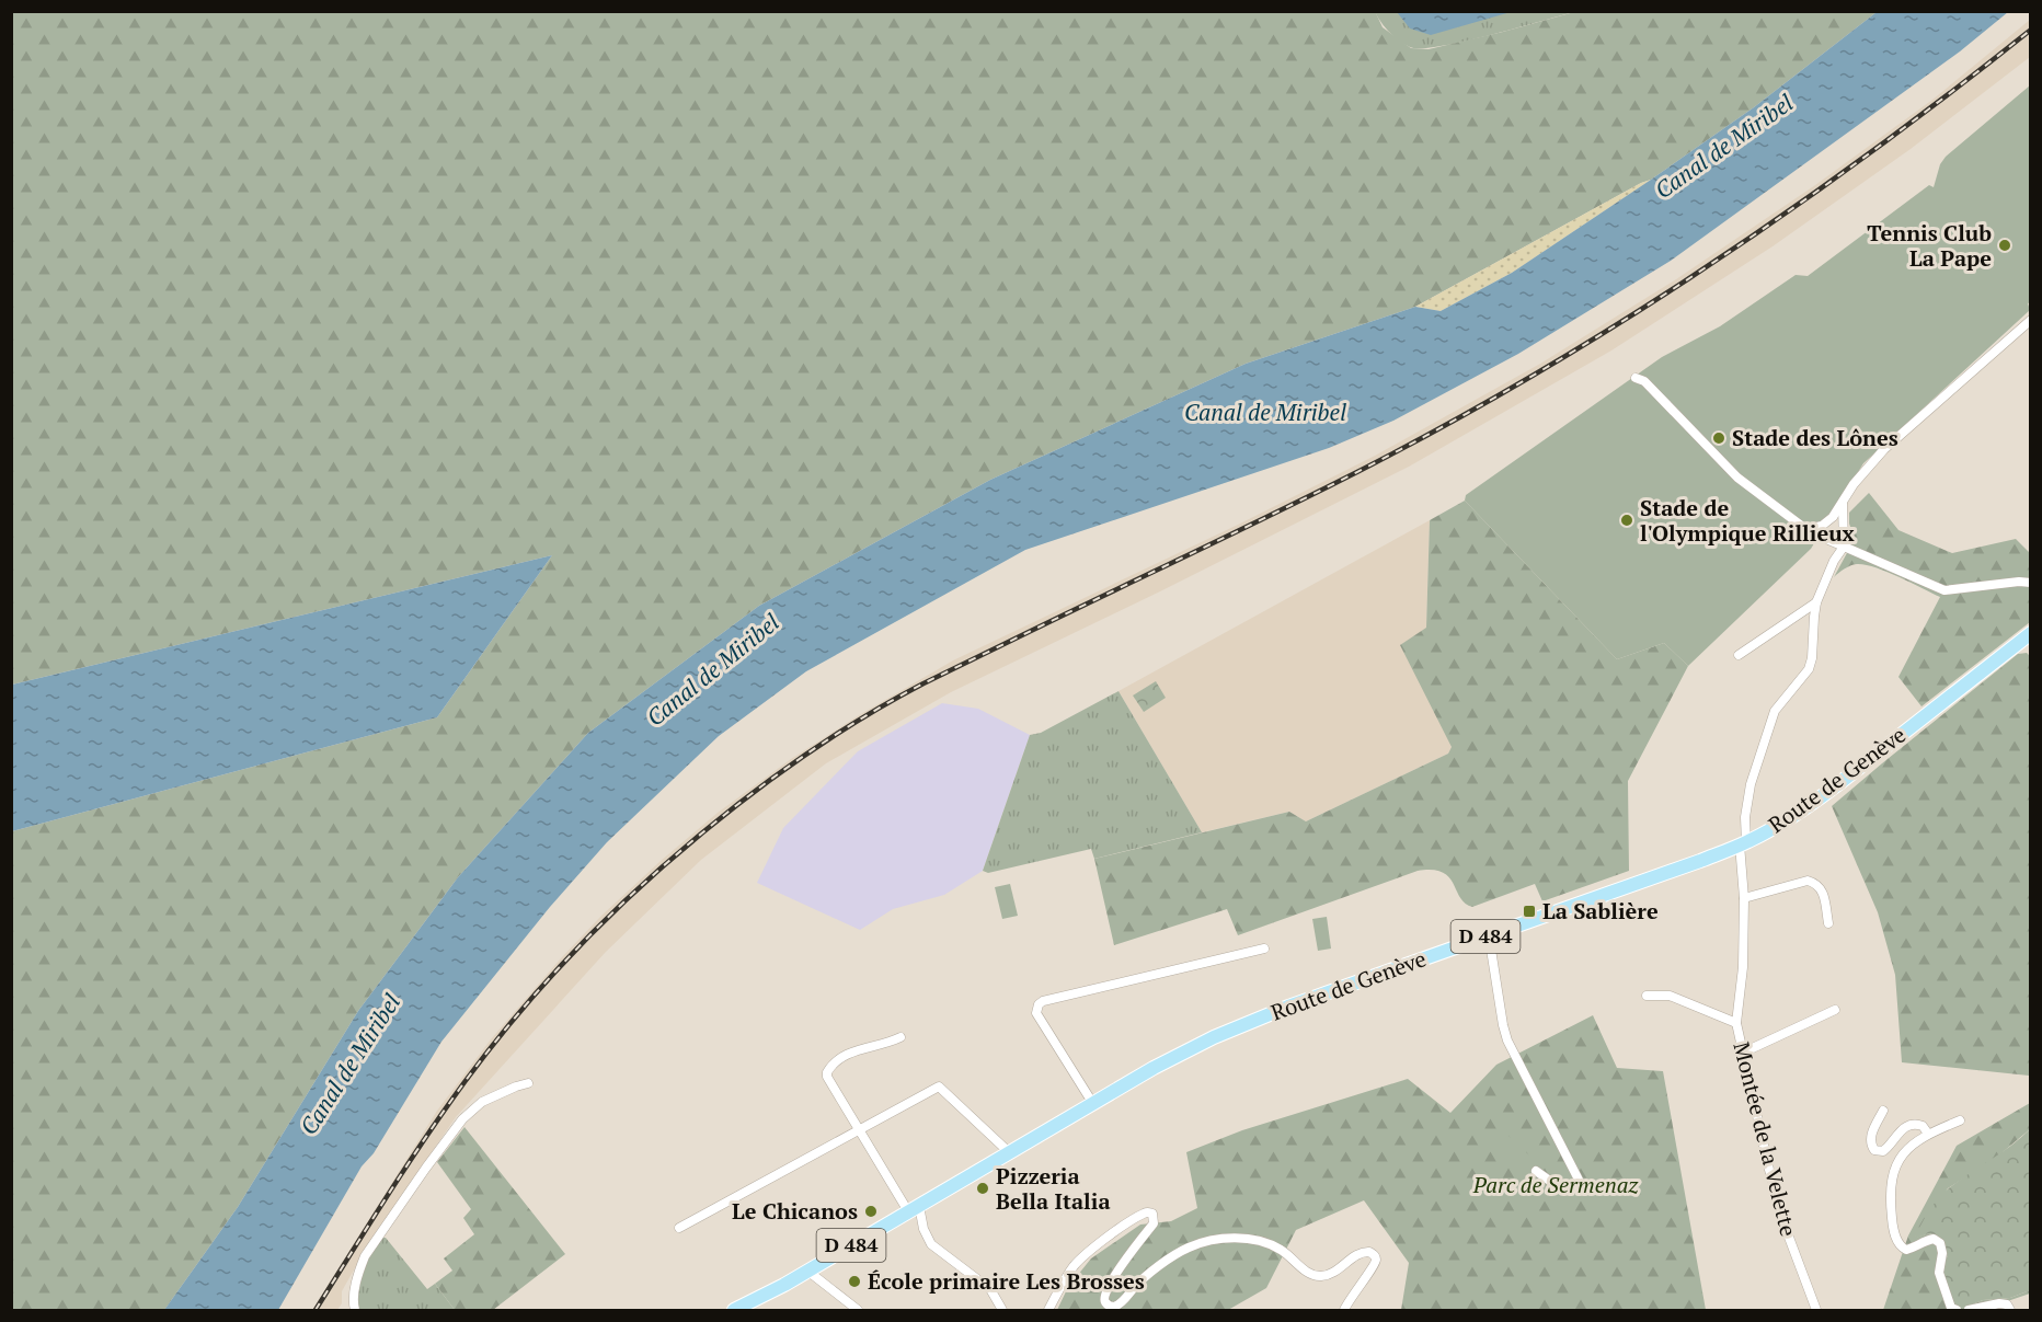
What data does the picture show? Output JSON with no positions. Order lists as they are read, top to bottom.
{
  "streets": {
    "main road": ["Route de Genève", "D 484"],
    "street": ["Montée de la Velette"]
  },
  "crossings": [
    ["Route de Genève", "Montée de la Velette"]
  ],
  "water": ["Canal de Miribel"],
  "parks": ["Parc de Sermenaz"],
  "places": {
    "other": [
      "Tennis Club La Pape",
      "Stade des Lônes",
      "Stade de l'Olympique Rillieux",
      "Pizzeria Bella Italia",
      "Le Chicanos",
      "École primaire Les Brosses"
    ],
    "transit": ["La Sablière"]
  }
}
